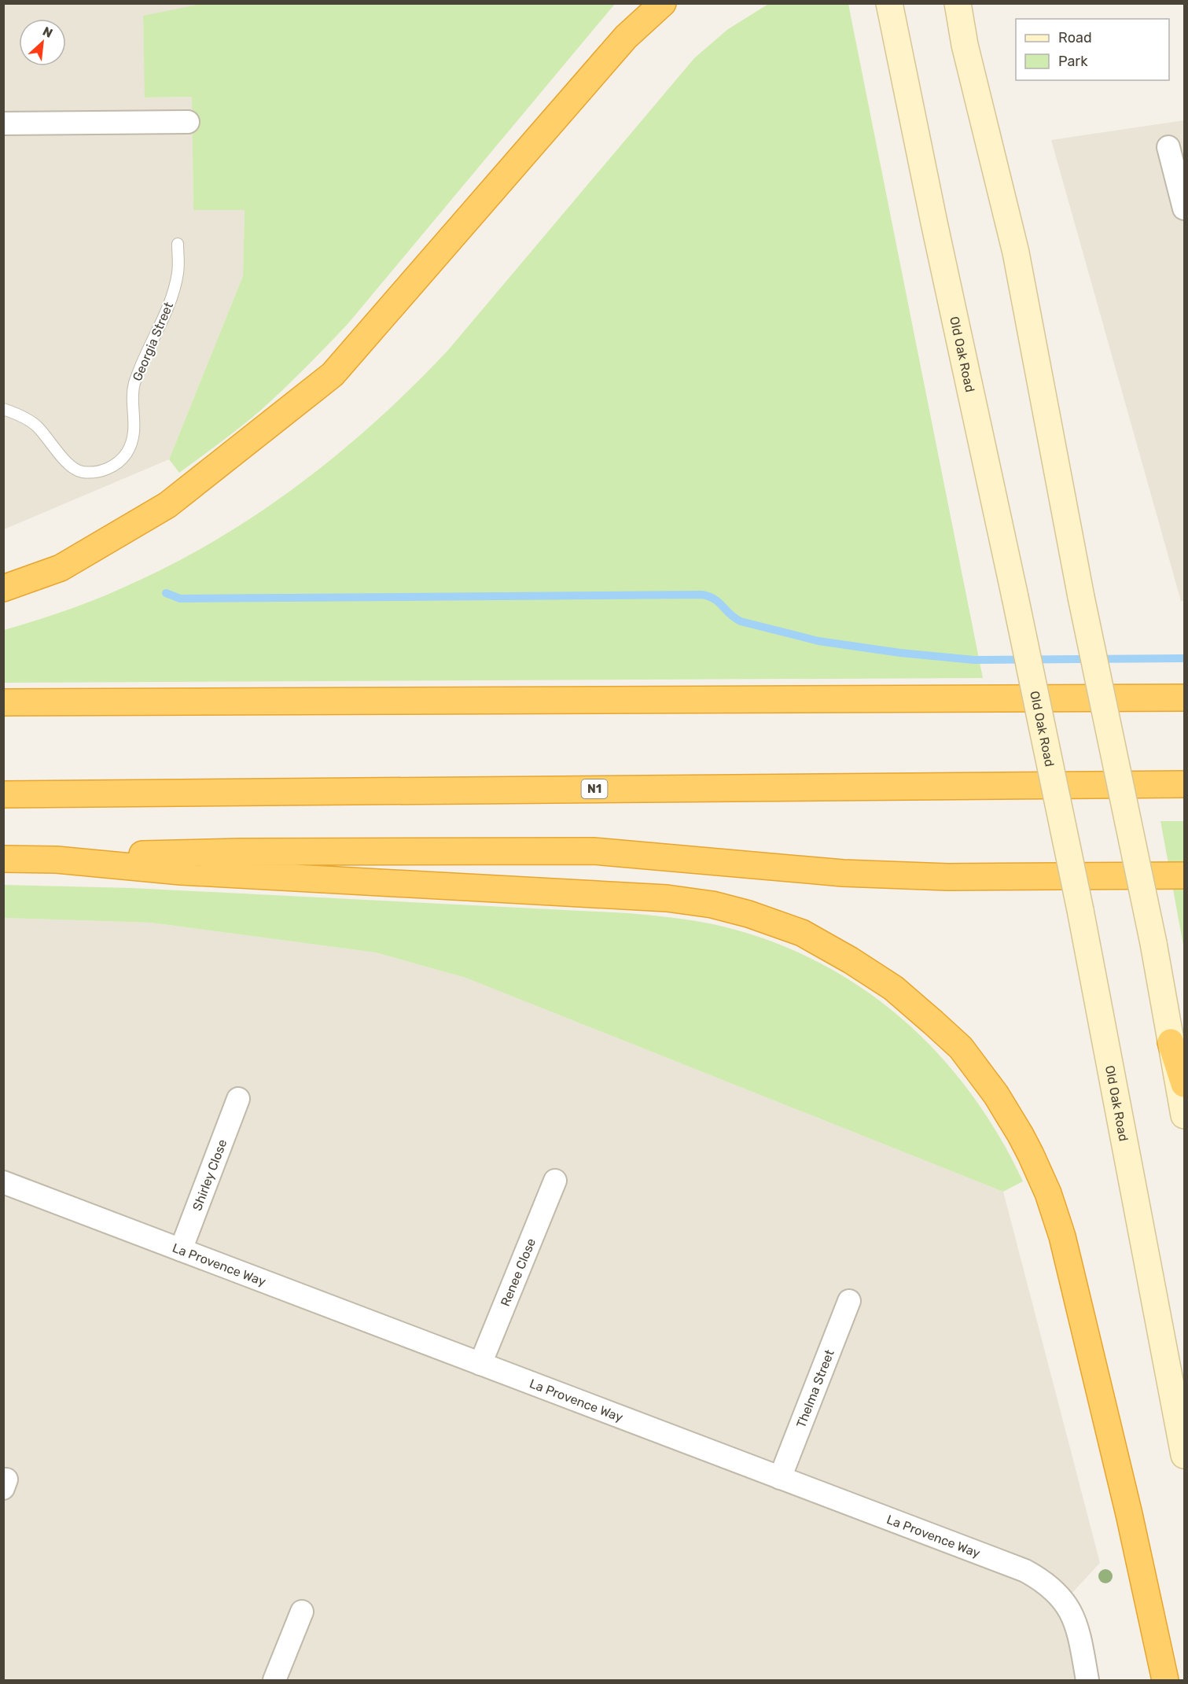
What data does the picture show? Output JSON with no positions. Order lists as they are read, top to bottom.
{
  "streets": {
    "highway": ["N1"],
    "main road": ["Old Oak Road"],
    "street": [
      "Shirley Close",
      "La Provence Way",
      "Renee Close",
      "Thelma Street"
    ],
    "lane": ["Georgia Street"]
  },
  "crossings": [
    ["Shirley Close", "La Provence Way"],
    ["La Provence Way", "Renee Close"],
    ["La Provence Way", "Thelma Street"]
  ],
  "legend": ["Road", "Park"],
  "north": "top right"
}
